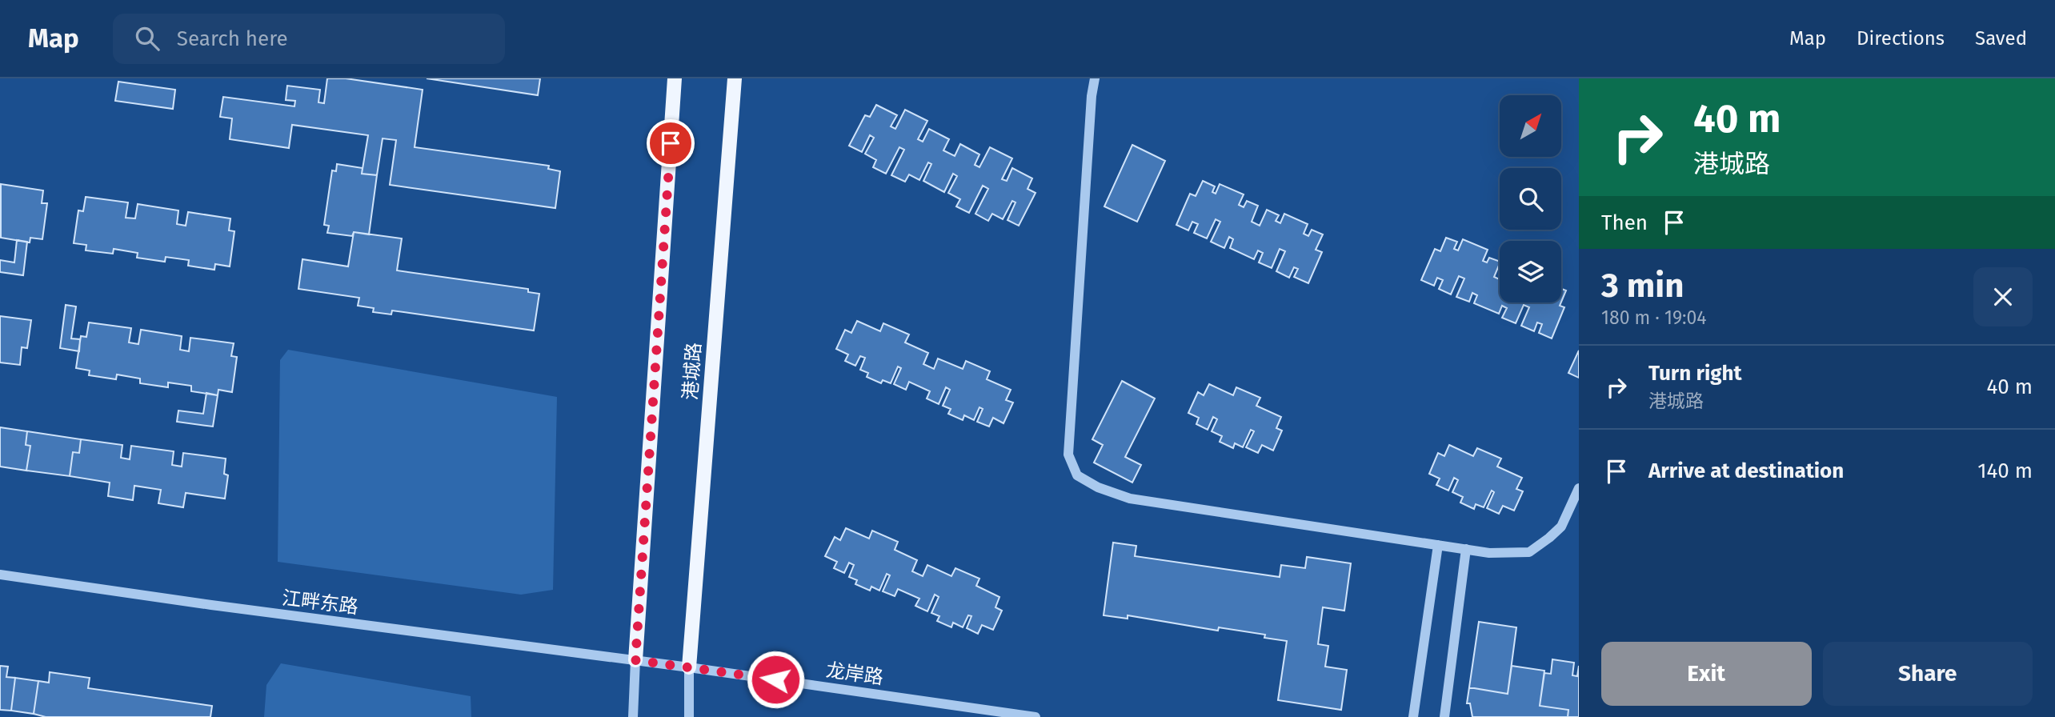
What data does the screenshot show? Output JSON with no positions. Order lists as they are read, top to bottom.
{
  "streets": {
    "main road": ["港城路"],
    "street": ["江畔东路", "龙岸路"]
  },
  "crossings": [
    ["港城路", "江畔东路"],
    ["港城路", "龙岸路"],
    ["江畔东路", "龙岸路"]
  ],
  "north": "top right",
  "page": {
    "header": "Map",
    "search": "Search here",
    "nav": ["Map", "Directions", "Saved"],
    "turn": ["40 m", "港城路"],
    "then": "Then",
    "heading": ["3 min", "180 m · 19:04"],
    "list": [
      {
        "name": "Turn right",
        "note": "港城路",
        "value": "40 m"
      },
      {
        "name": "Arrive at destination",
        "value": "140 m"
      }
    ],
    "buttons": ["Exit", "Share"]
  }
}
